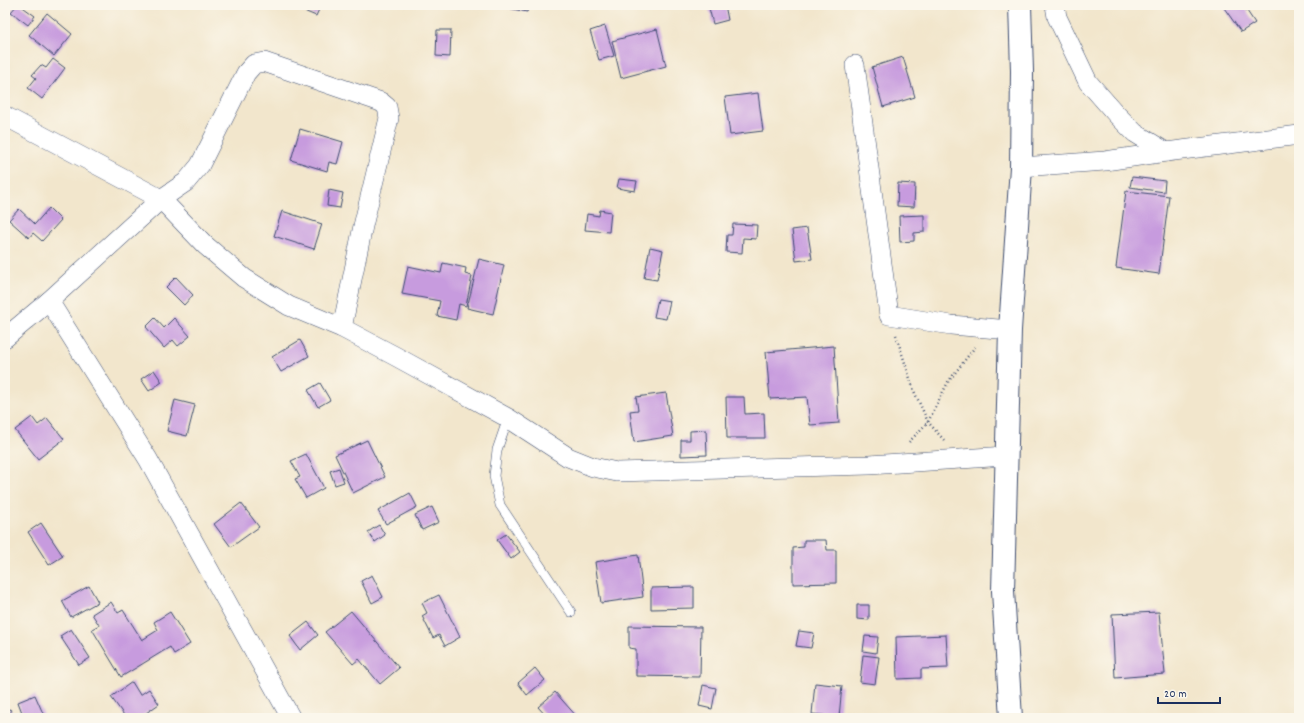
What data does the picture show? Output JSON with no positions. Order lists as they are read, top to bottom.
{
  "scale_bar": "20 m"
}
